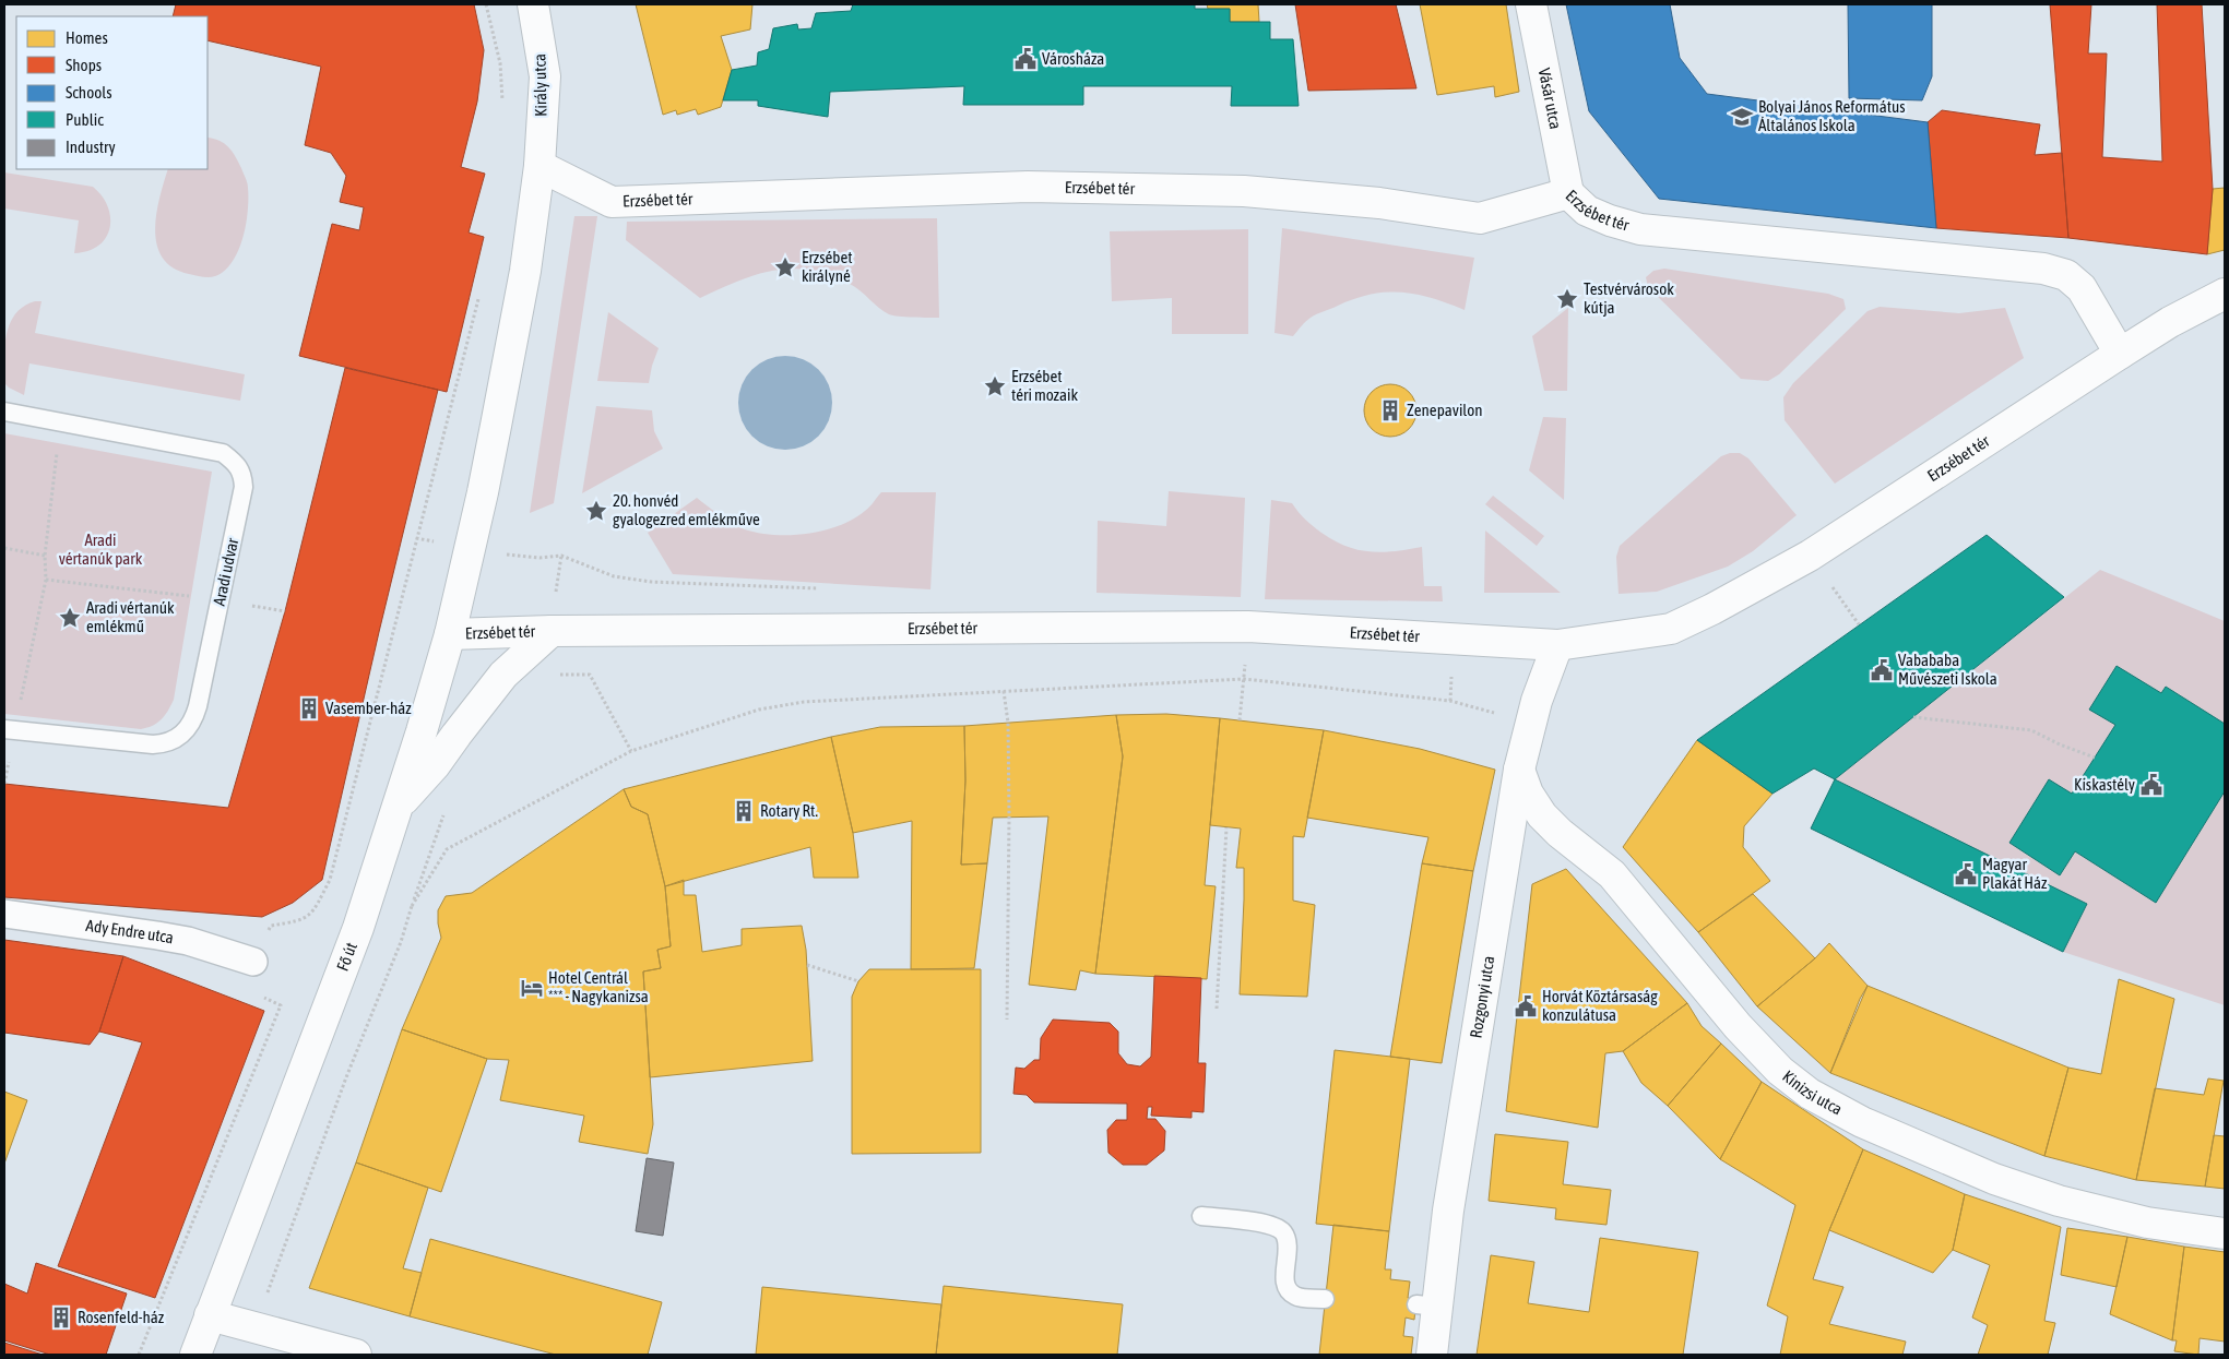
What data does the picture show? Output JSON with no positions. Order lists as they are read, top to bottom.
{
  "streets": {
    "street": [
      "Király utca",
      "Vásár utca",
      "Erzsébet tér",
      "Ady Endre utca",
      "Fő út",
      "Rozgonyi utca",
      "Kinizsi utca"
    ],
    "lane": ["Aradi udvar"]
  },
  "crossings": [
    ["Király utca", "Erzsébet tér"],
    ["Vásár utca", "Erzsébet tér"],
    ["Erzsébet tér", "Fő út"],
    ["Erzsébet tér", "Rozgonyi utca"],
    ["Rozgonyi utca", "Kinizsi utca"]
  ],
  "parks": ["Aradi vértanúk park"],
  "places": {
    "public building": [
      "Városháza",
      "Vabababa Művészeti Iskola",
      "Kiskastély",
      "Magyar Plakát Ház",
      "Horvát Köztársaság konzulátusa"
    ],
    "school or university": ["Bolyai János Református Általános Iskola"],
    "place": [
      "Erzsébet királyné",
      "Testvérvárosok kútja",
      "Erzsébet téri mozaik",
      "20. honvéd gyalogezred emlékműve",
      "Aradi vértanúk emlékmű"
    ],
    "building": [
      "Zenepavilon",
      "Vasember-ház",
      "Rotary Rt.",
      "Rosenfeld-ház"
    ],
    "hotel": ["Hotel Centrál *** - Nagykanizsa"]
  },
  "legend": [
    "Homes",
    "Shops",
    "Schools",
    "Public",
    "Industry"
  ]
}
